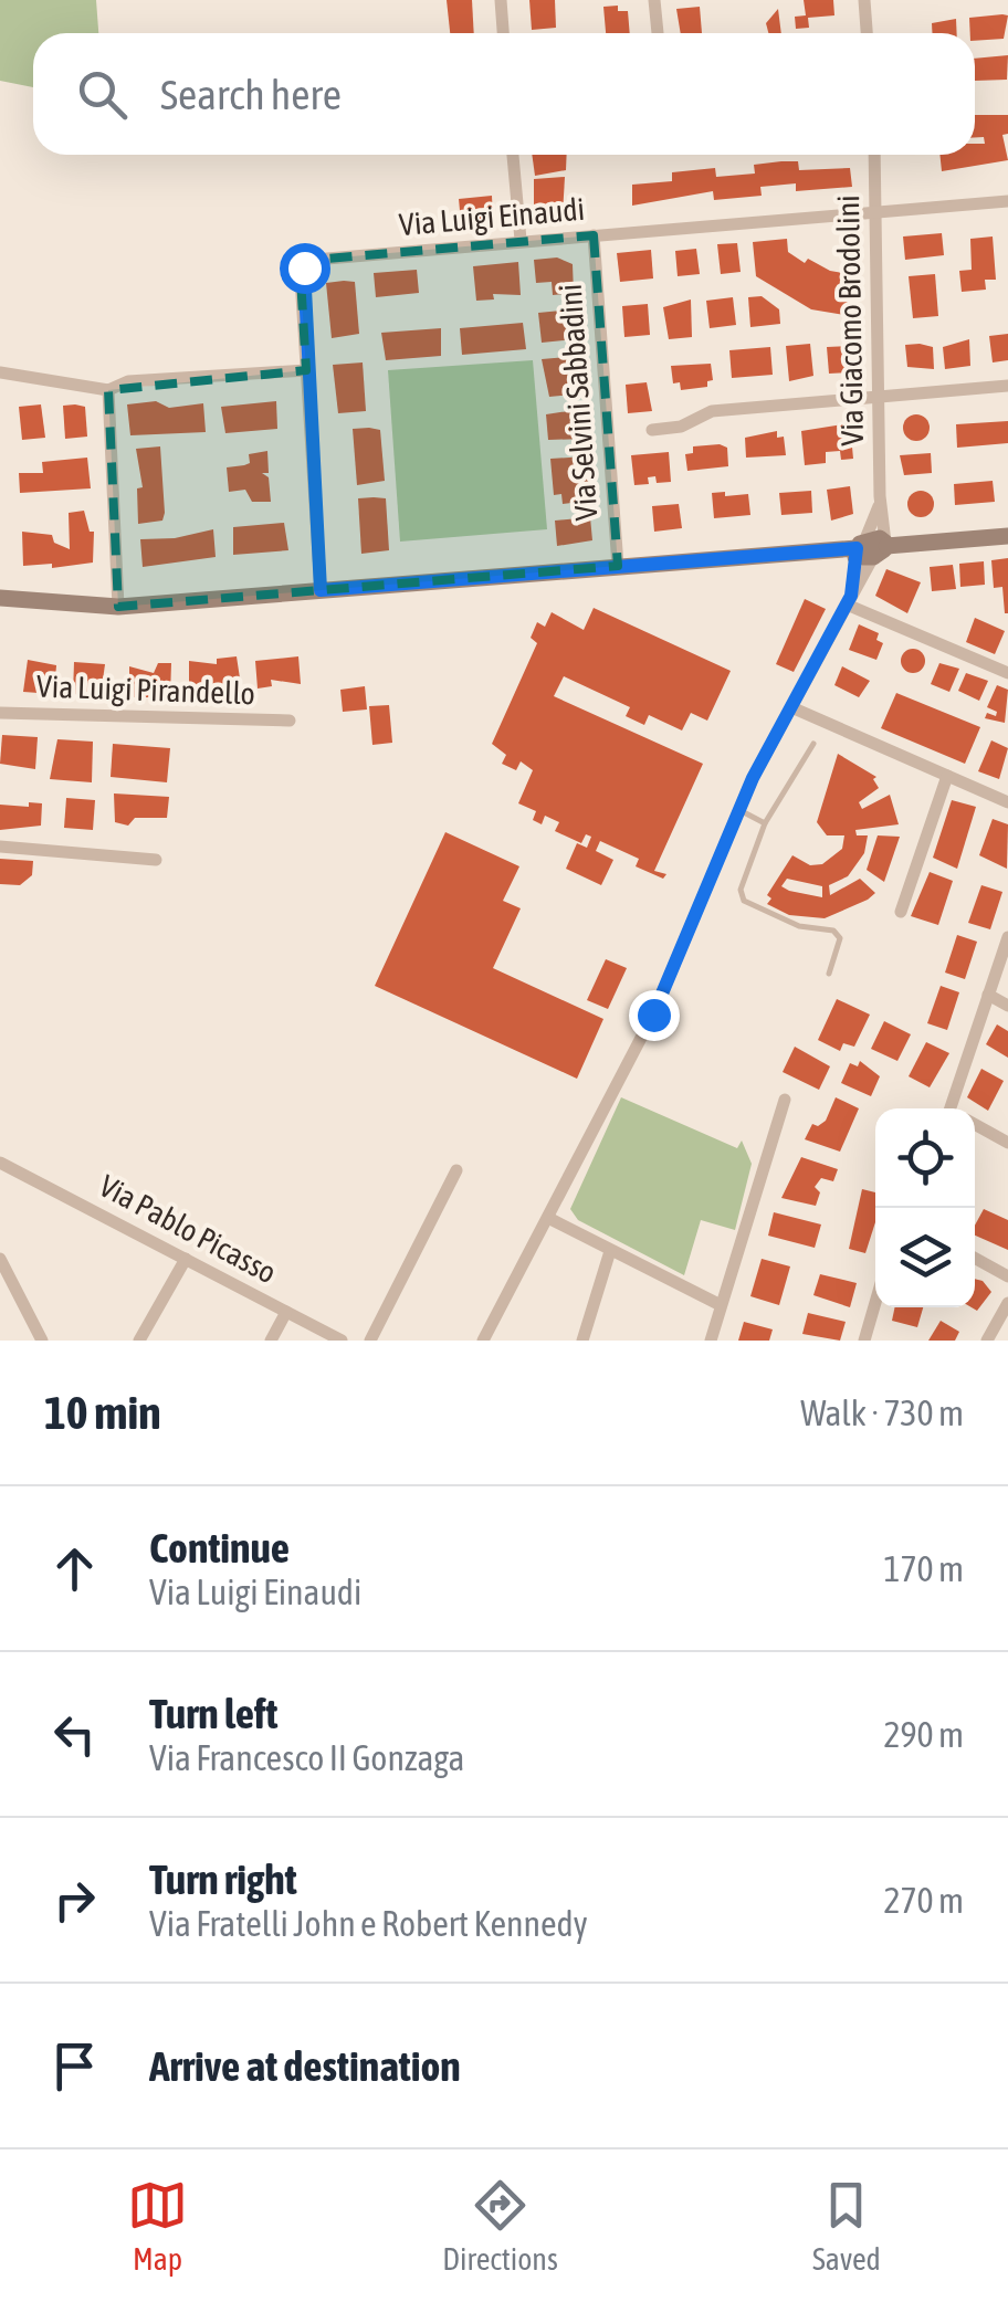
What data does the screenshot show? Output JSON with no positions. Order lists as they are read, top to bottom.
{
  "streets": {
    "street": [
      "Via Luigi Einaudi",
      "Via Giacomo Brodolini",
      "Via Selvini Sabbadini",
      "Via Luigi Pirandello",
      "Via Pablo Picasso"
    ]
  },
  "crossings": [
    ["Via Luigi Einaudi", "Via Giacomo Brodolini"],
    ["Via Luigi Einaudi", "Via Selvini Sabbadini"]
  ],
  "page": {
    "search": "Search here",
    "heading": ["10 min", "Walk · 730 m"],
    "list": [
      ["Continue", "Via Luigi Einaudi", "170 m"],
      ["Turn left", "Via Francesco II Gonzaga", "290 m"],
      ["Turn right", "Via Fratelli John e Robert Kennedy", "270 m"],
      "Arrive at destination"
    ],
    "nav": ["Map", "Directions", "Saved"]
  }
}
